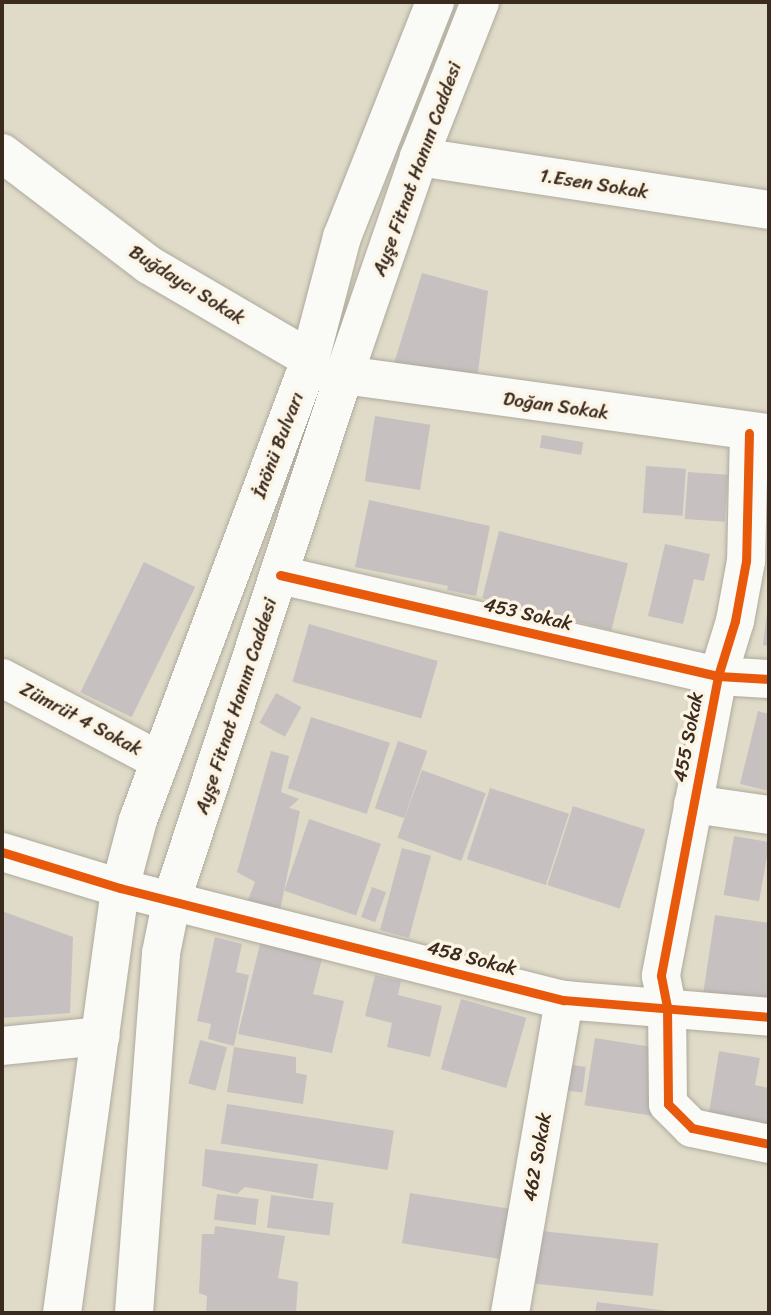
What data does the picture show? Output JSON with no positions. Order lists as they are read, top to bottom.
{
  "streets": {
    "street": [
      "Ayşe Fitnat Hanım Caddesi",
      "1.Esen Sokak",
      "Buğdaycı Sokak",
      "Doğan Sokak",
      "İnönü Bulvarı",
      "453 Sokak",
      "Zümrüt 4 Sokak",
      "455 Sokak",
      "458 Sokak",
      "462 Sokak"
    ]
  },
  "crossings": [
    ["Ayşe Fitnat Hanım Caddesi", "1.Esen Sokak"],
    ["Ayşe Fitnat Hanım Caddesi", "Buğdaycı Sokak"],
    ["Ayşe Fitnat Hanım Caddesi", "Doğan Sokak"],
    ["Ayşe Fitnat Hanım Caddesi", "İnönü Bulvarı"],
    ["Ayşe Fitnat Hanım Caddesi", "453 Sokak"],
    ["Ayşe Fitnat Hanım Caddesi", "458 Sokak"],
    ["Buğdaycı Sokak", "Doğan Sokak"],
    ["Buğdaycı Sokak", "İnönü Bulvarı"],
    ["Doğan Sokak", "İnönü Bulvarı"],
    ["Doğan Sokak", "455 Sokak"],
    ["İnönü Bulvarı", "Zümrüt 4 Sokak"],
    ["İnönü Bulvarı", "458 Sokak"],
    ["453 Sokak", "455 Sokak"],
    ["455 Sokak", "458 Sokak"],
    ["458 Sokak", "462 Sokak"]
  ]
}
